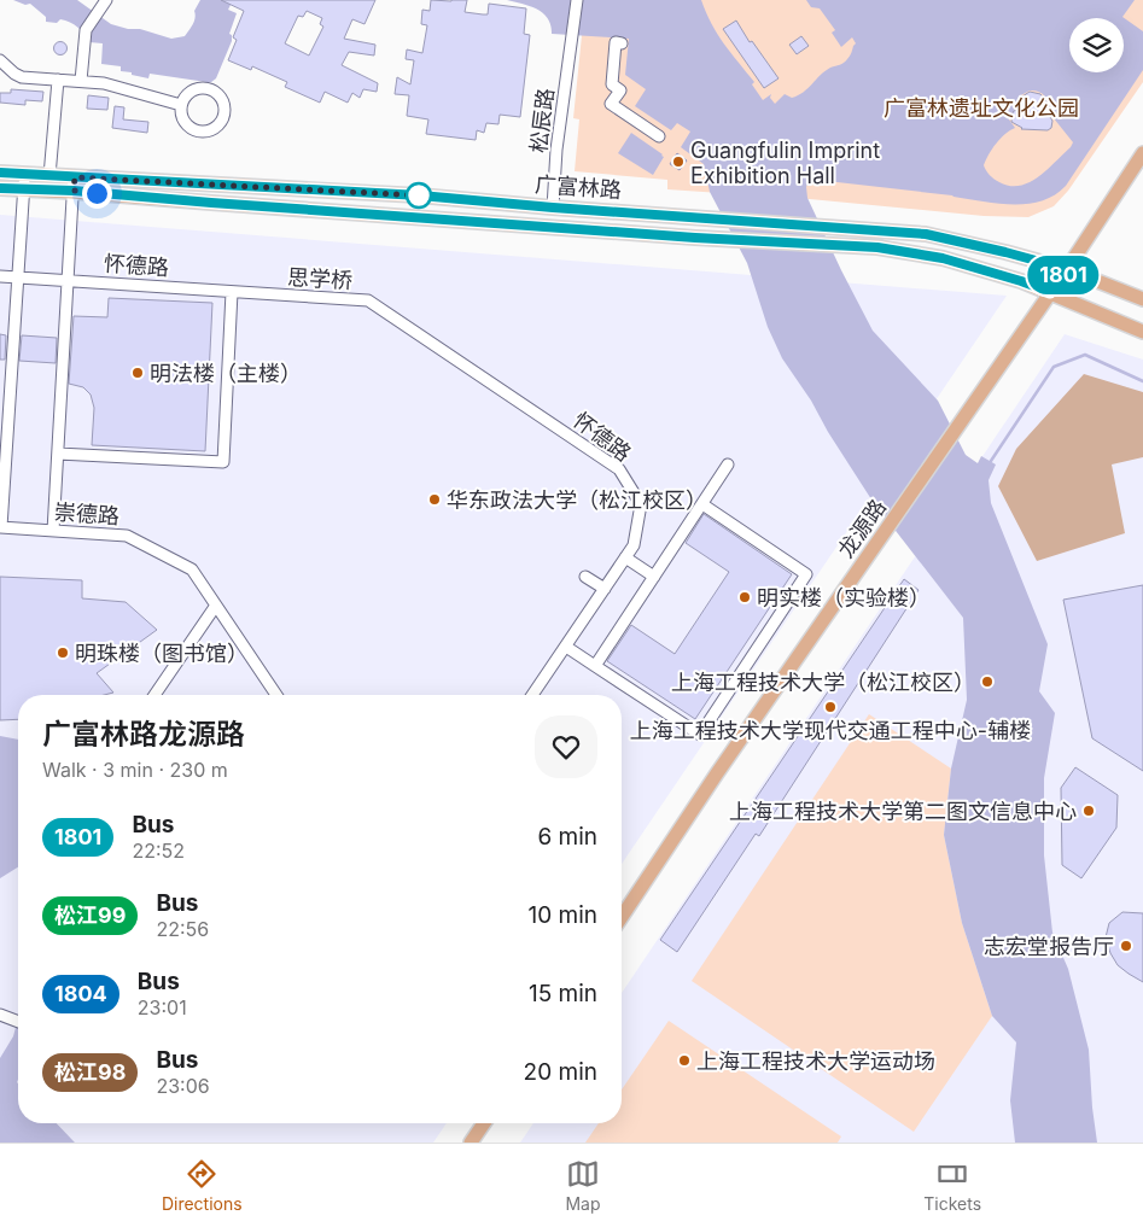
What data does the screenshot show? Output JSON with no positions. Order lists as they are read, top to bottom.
{
  "streets": {
    "main road": ["广富林路", "龙源路"],
    "street": [
      "松辰路",
      "怀德路",
      "思学桥",
      "崇德路"
    ]
  },
  "crossings": [
    ["松辰路", "广富林路"],
    ["广富林路", "龙源路"],
    ["怀德路", "思学桥"]
  ],
  "parks": ["广富林遗址文化公园"],
  "places": [
    "Guangfulin Imprint Exhibition Hall",
    "明法楼（主楼）",
    "华东政法大学（松江校区）",
    "明实楼（实验楼）",
    "明珠楼（图书馆）",
    "上海工程技术大学（松江校区）",
    "上海工程技术大学现代交通工程中心-辅楼",
    "上海工程技术大学第二图文信息中心",
    "志宏堂报告厅",
    "上海工程技术大学运动场"
  ],
  "lines": ["bus line 1801"],
  "page": {
    "on_map": "1801",
    "heading": ["广富林路龙源路", "Walk · 3 min · 230 m"],
    "list": [
      {
        "mark": "1801",
        "name": "Bus",
        "note": "22:52",
        "value": "6 min"
      },
      {
        "mark": "松江99",
        "name": "Bus",
        "note": "22:56",
        "value": "10 min"
      },
      {
        "mark": "1804",
        "name": "Bus",
        "note": "23:01",
        "value": "15 min"
      },
      {
        "mark": "松江98",
        "name": "Bus",
        "note": "23:06",
        "value": "20 min"
      }
    ],
    "tabs": ["Directions", "Map", "Tickets"]
  }
}
